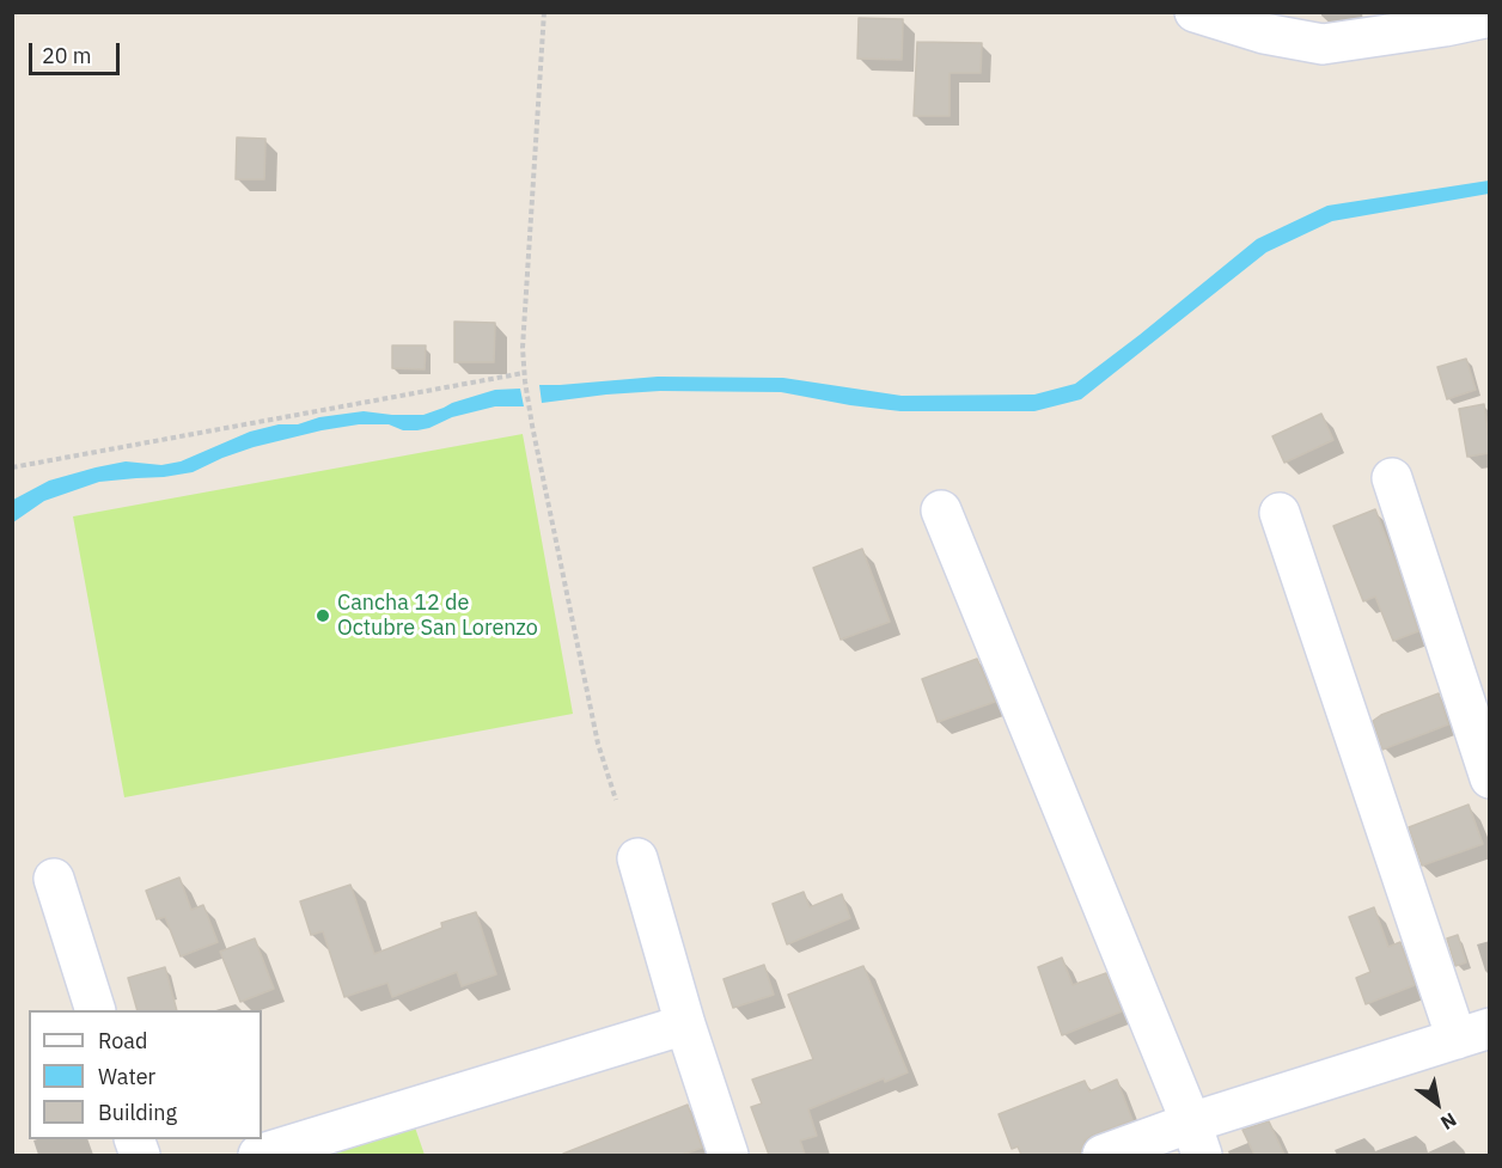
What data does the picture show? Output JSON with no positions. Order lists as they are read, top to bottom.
{
  "places": ["Cancha 12 de Octubre San Lorenzo"],
  "legend": ["Road", "Water", "Building"],
  "scale_bar": "20 m",
  "north": "bottom right"
}
